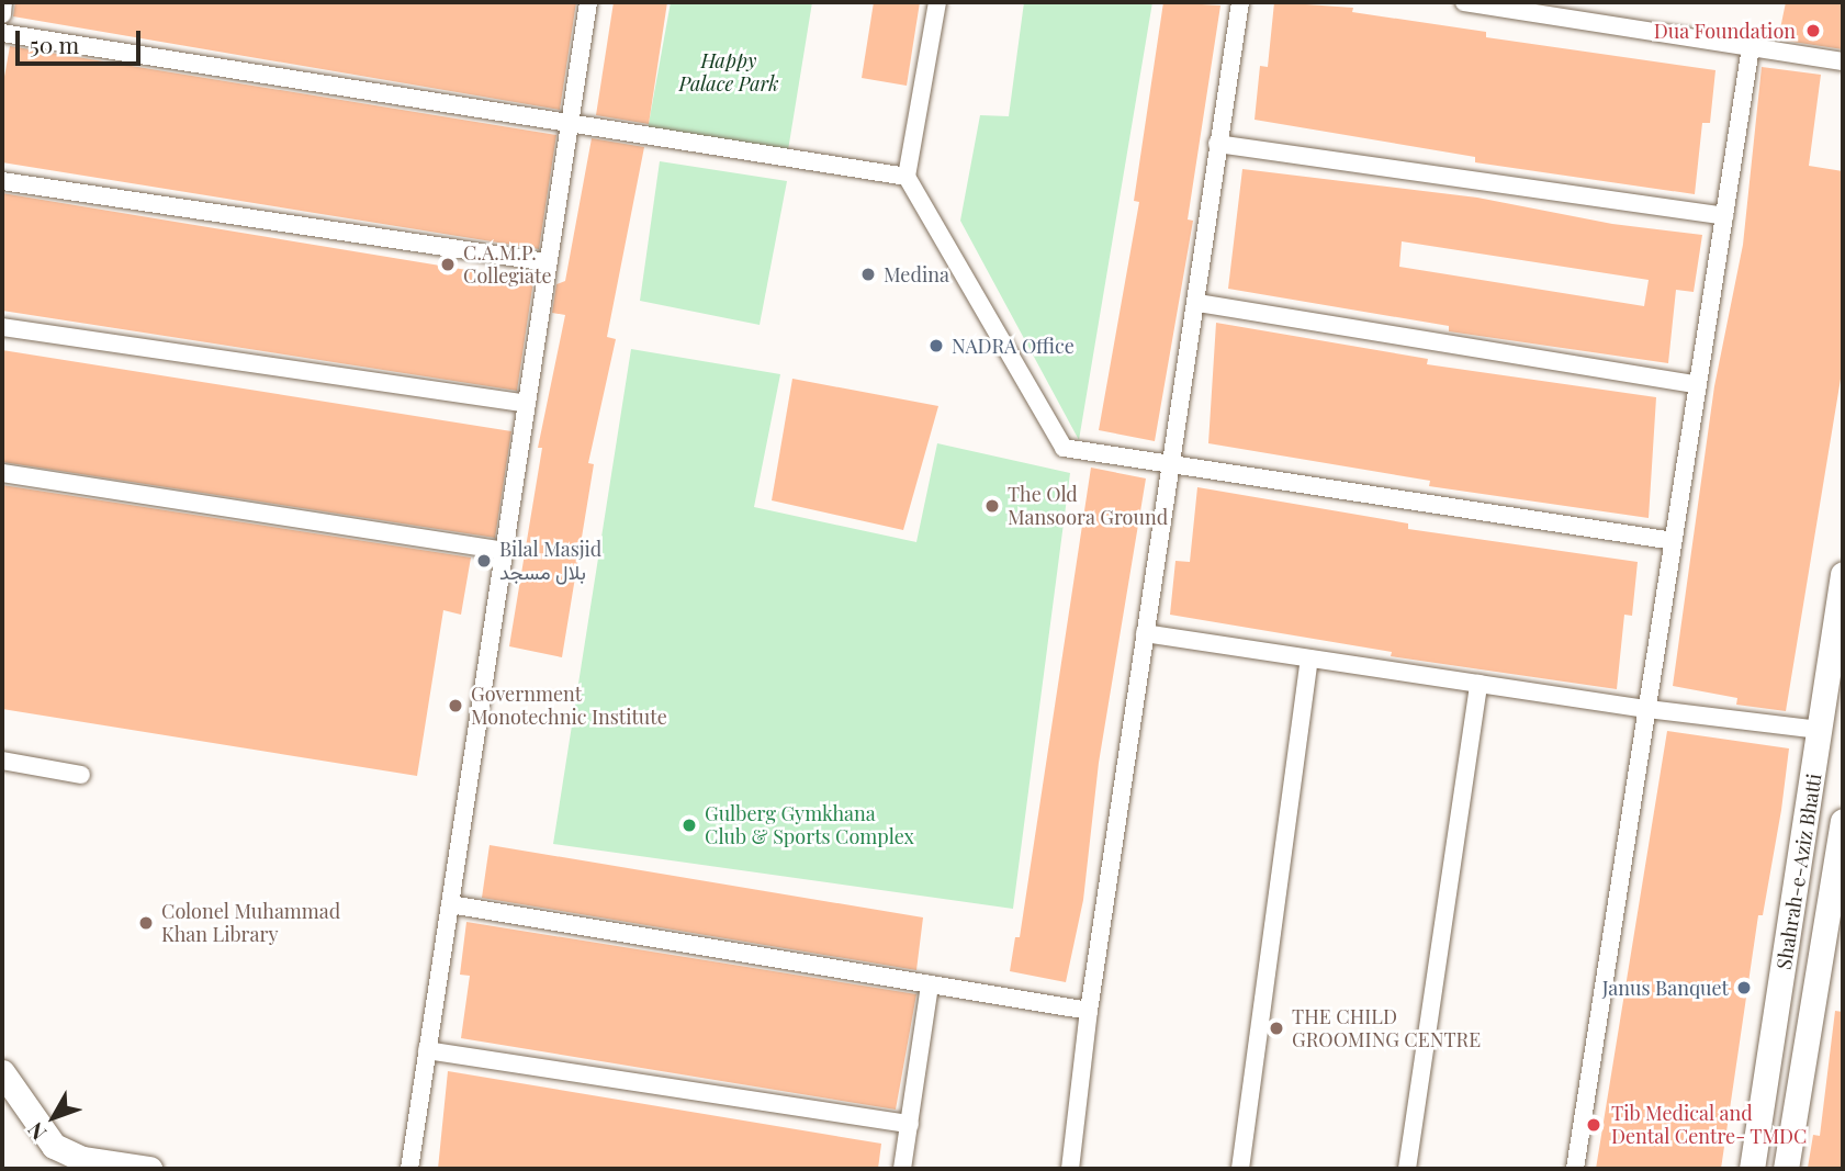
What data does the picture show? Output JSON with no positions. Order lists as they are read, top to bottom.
{
  "streets": {
    "main road": ["Shahrah-e-Aziz Bhatti"]
  },
  "parks": ["Happy Palace Park"],
  "places": [
    "Dua Foundation",
    "C.A.M.P. Collegiate",
    "Medina",
    "NADRA Office",
    "The Old Mansoora Ground",
    "Bilal Masjid بلال مسجد",
    "Government Monotechnic Institute",
    "Gulberg Gymkhana Club & Sports Complex",
    "Colonel Muhammad Khan Library",
    "Janus Banquet",
    "THE CHILD GROOMING CENTRE",
    "Tib Medical and Dental Centre- TMDC"
  ],
  "scale_bar": "50 m",
  "north": "bottom left"
}
